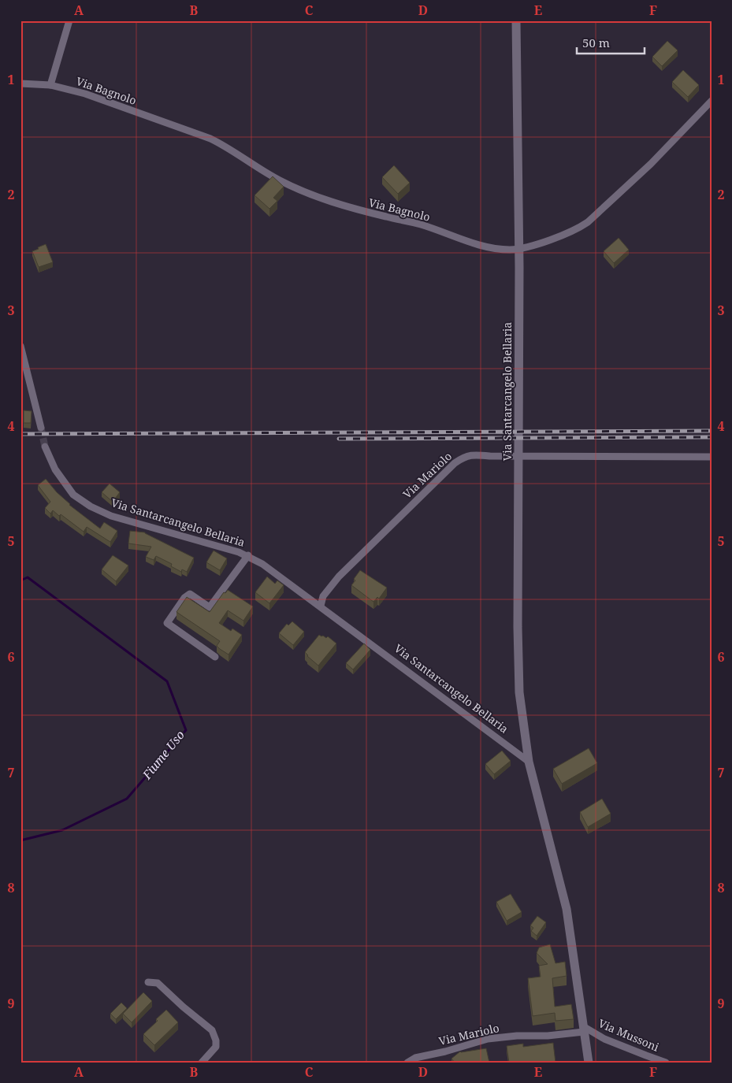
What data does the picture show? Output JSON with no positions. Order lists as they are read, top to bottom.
{
  "streets": {
    "street": [
      "Via Bagnolo",
      "Via Santarcangelo Bellaria",
      "Via Mariolo",
      "Via Mussoni"
    ]
  },
  "crossings": [
    ["Via Santarcangelo Bellaria", "Via Mariolo"],
    ["Via Santarcangelo Bellaria", "Via Mussoni"],
    ["Via Mariolo", "Via Mussoni"]
  ],
  "water": ["Fiume Uso"],
  "scale_bar": "50 m",
  "grid": {
    "columns": [
      "A",
      "B",
      "C",
      "D",
      "E",
      "F"
    ],
    "rows": [
      "1",
      "2",
      "3",
      "4",
      "5",
      "6",
      "7",
      "8",
      "9"
    ]
  }
}
